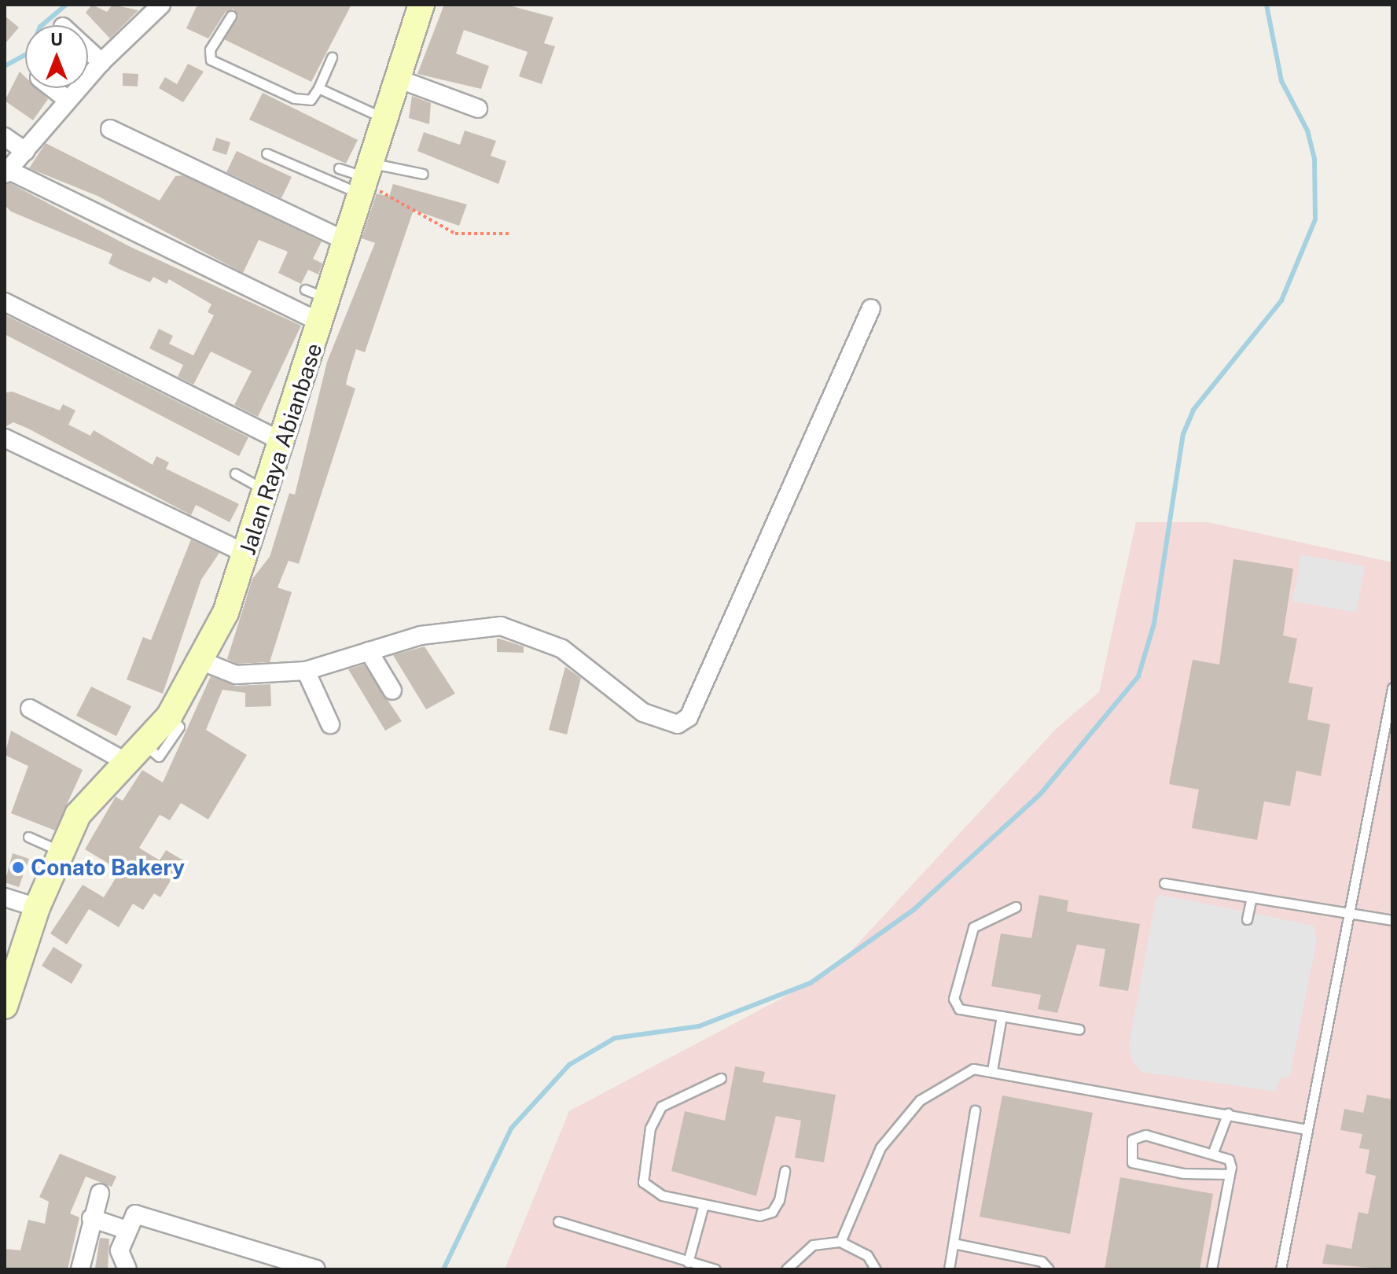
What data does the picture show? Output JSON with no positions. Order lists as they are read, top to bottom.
{
  "streets": {
    "main road": ["Jalan Raya Abianbase"]
  },
  "places": ["Conato Bakery"],
  "north": "top"
}
